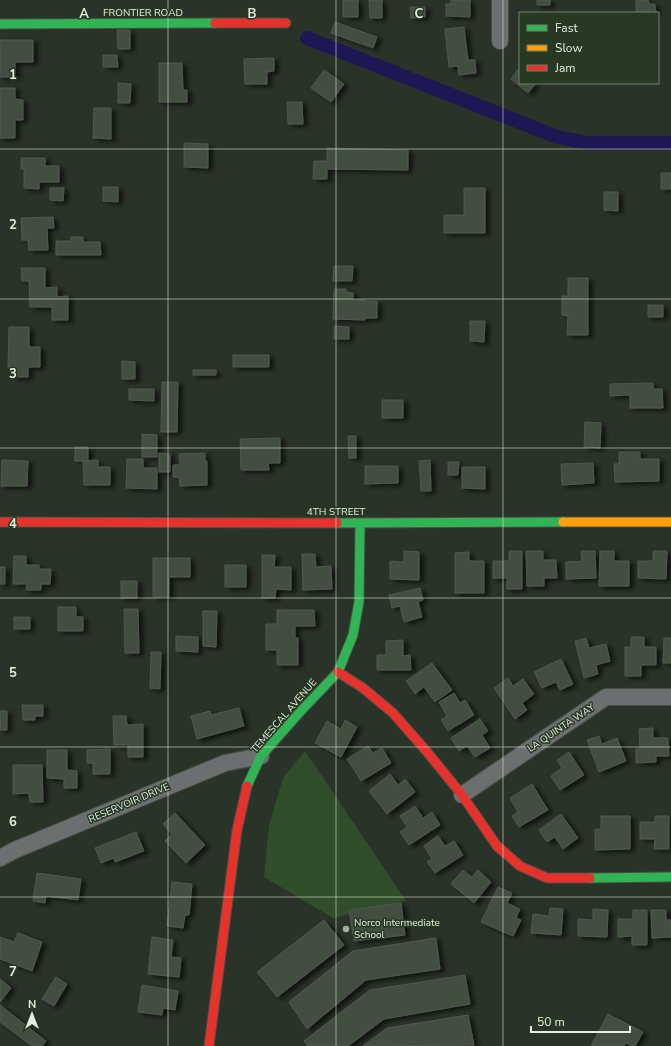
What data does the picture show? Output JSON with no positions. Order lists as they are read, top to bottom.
{
  "streets": {
    "street": [
      "FRONTIER ROAD",
      "4TH STREET",
      "TEMESCAL AVENUE",
      "LA QUINTA WAY",
      "RESERVOIR DRIVE"
    ]
  },
  "crossings": [
    ["4TH STREET", "TEMESCAL AVENUE"],
    ["TEMESCAL AVENUE", "RESERVOIR DRIVE"]
  ],
  "places": ["Norco Intermediate School"],
  "legend": ["Fast", "Slow", "Jam"],
  "scale_bar": "50 m",
  "north": "top",
  "grid": {
    "columns": ["A", "B", "C"],
    "rows": [
      "1",
      "2",
      "3",
      "4",
      "5",
      "6",
      "7"
    ]
  }
}
